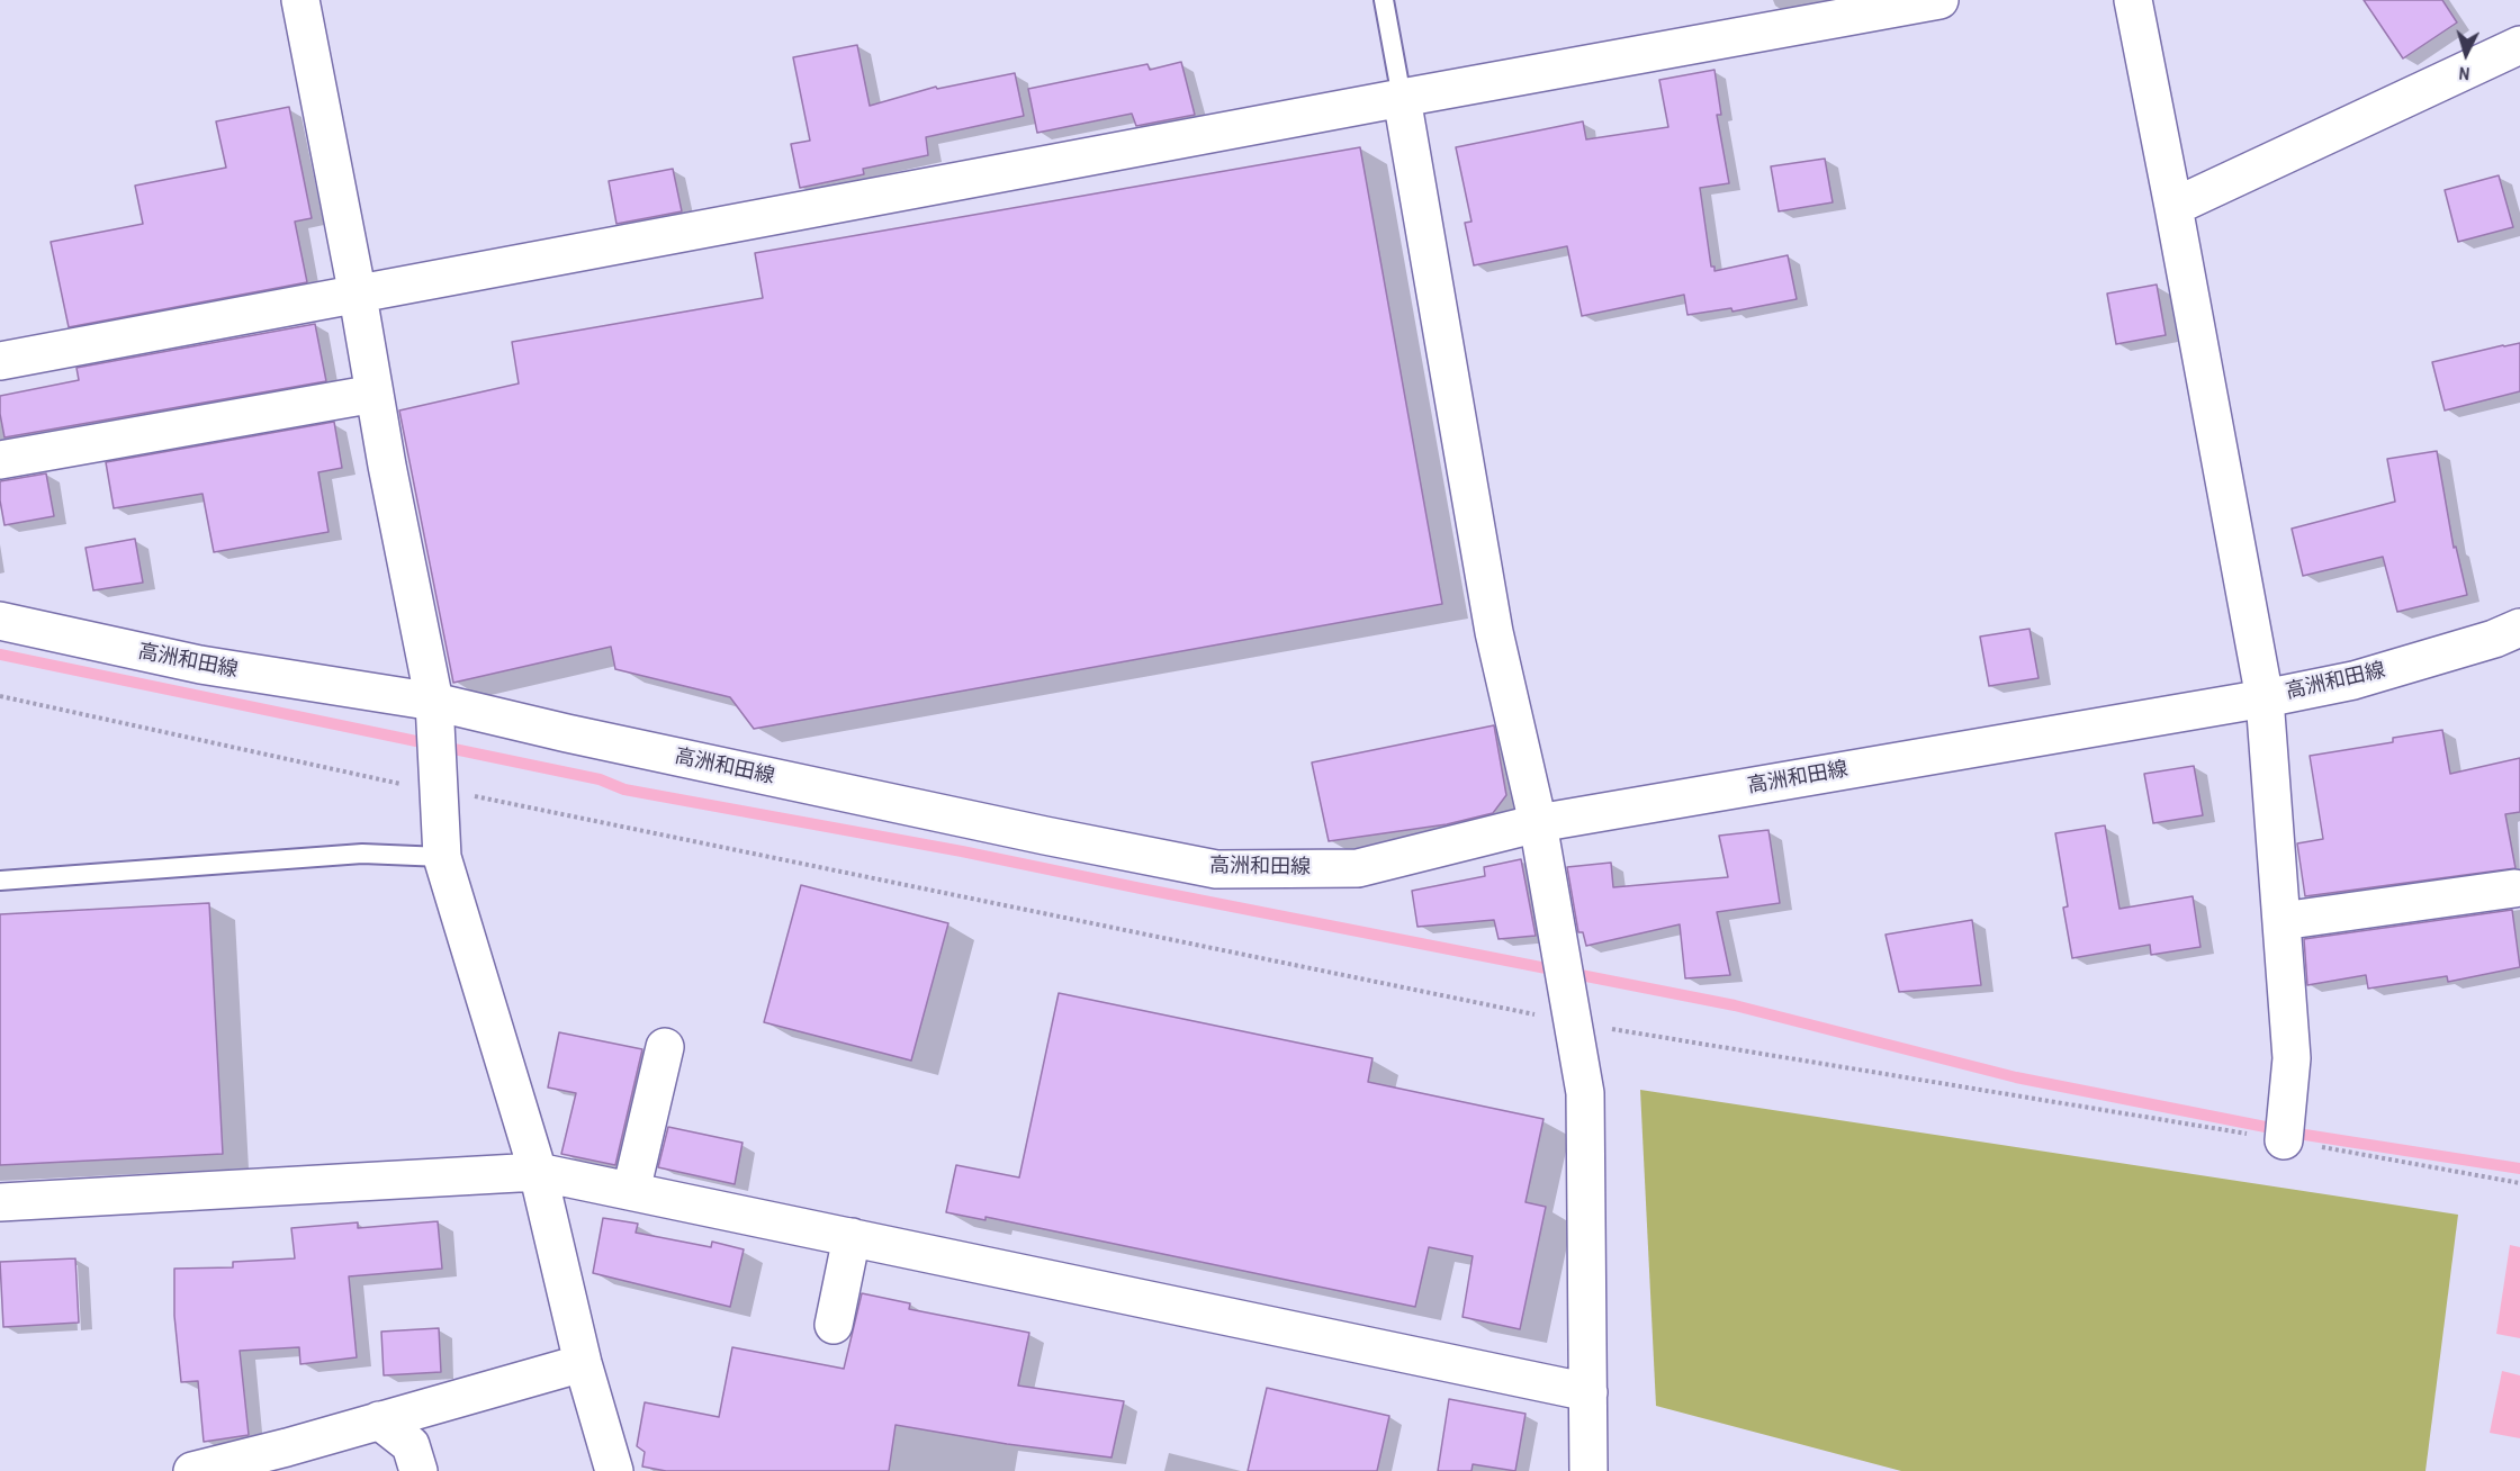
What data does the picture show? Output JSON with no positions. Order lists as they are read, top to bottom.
{
  "streets": {
    "street": ["高洲和田線"]
  },
  "north": "bottom"
}
